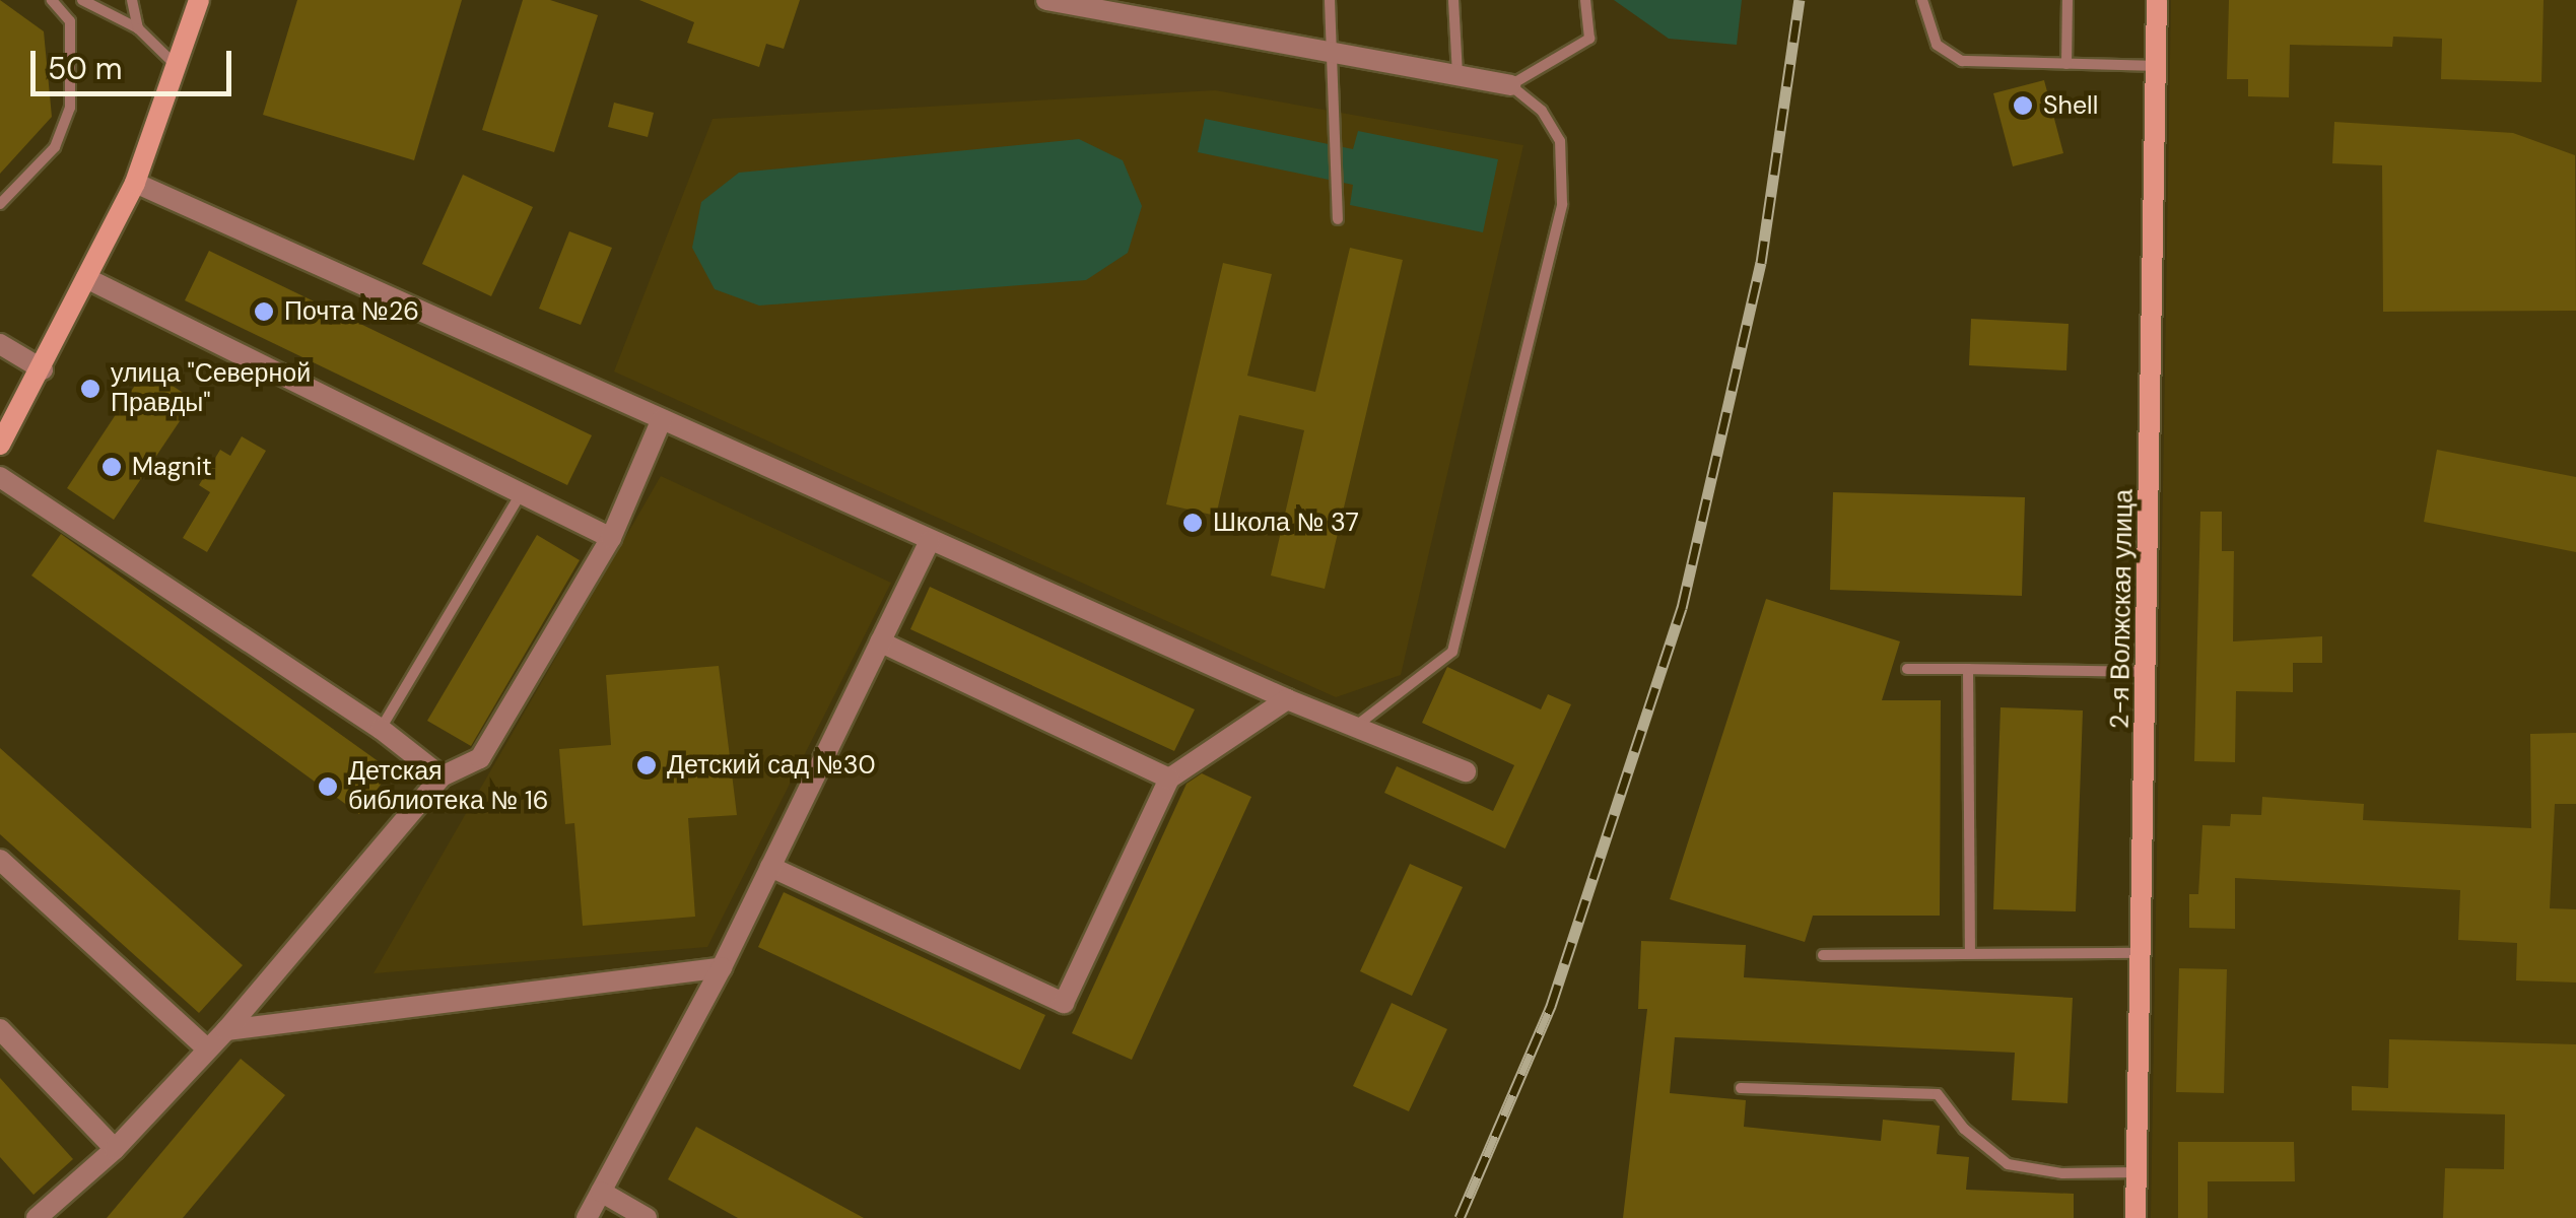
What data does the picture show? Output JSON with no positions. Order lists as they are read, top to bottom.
{
  "streets": {
    "street": ["2-я Волжская улица"]
  },
  "places": [
    "Shell",
    "Почта №26",
    "улица \"Северной Правды\"",
    "Magnit",
    "Школа № 37",
    "Детский сад №30",
    "Детская библиотека № 16"
  ],
  "scale_bar": "50 m"
}
